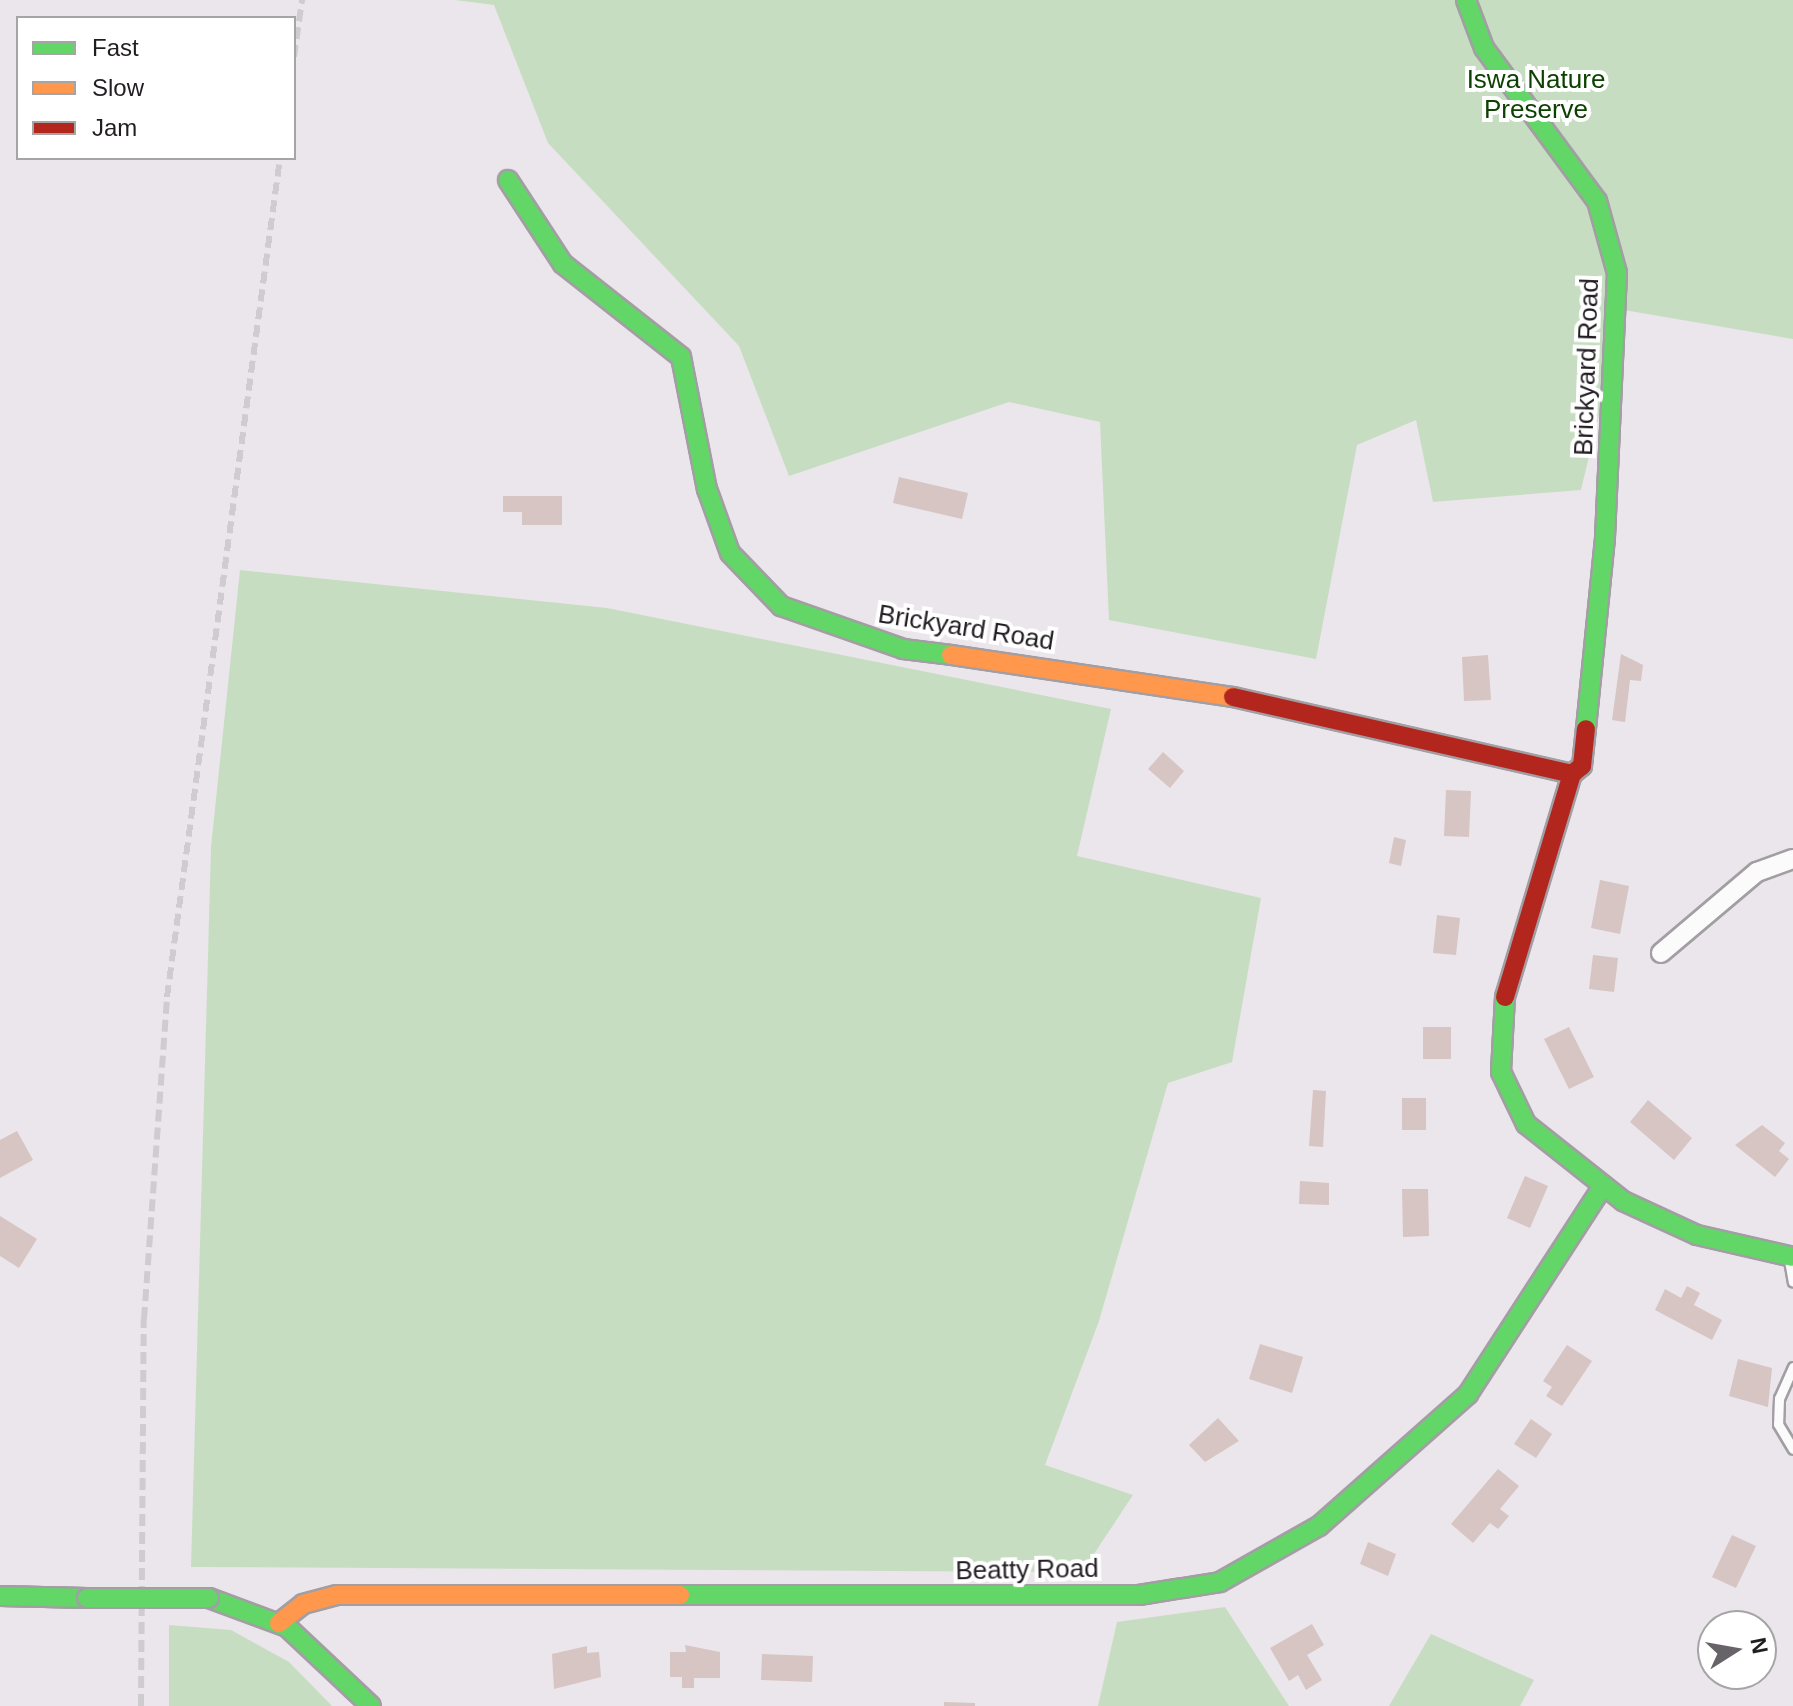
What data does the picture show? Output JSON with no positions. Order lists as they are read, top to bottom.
{
  "streets": {
    "street": ["Brickyard Road", "Beatty Road"]
  },
  "crossings": [
    ["Brickyard Road", "Beatty Road"]
  ],
  "parks": ["Iswa Nature Preserve"],
  "legend": ["Fast", "Slow", "Jam"],
  "north": "right"
}
